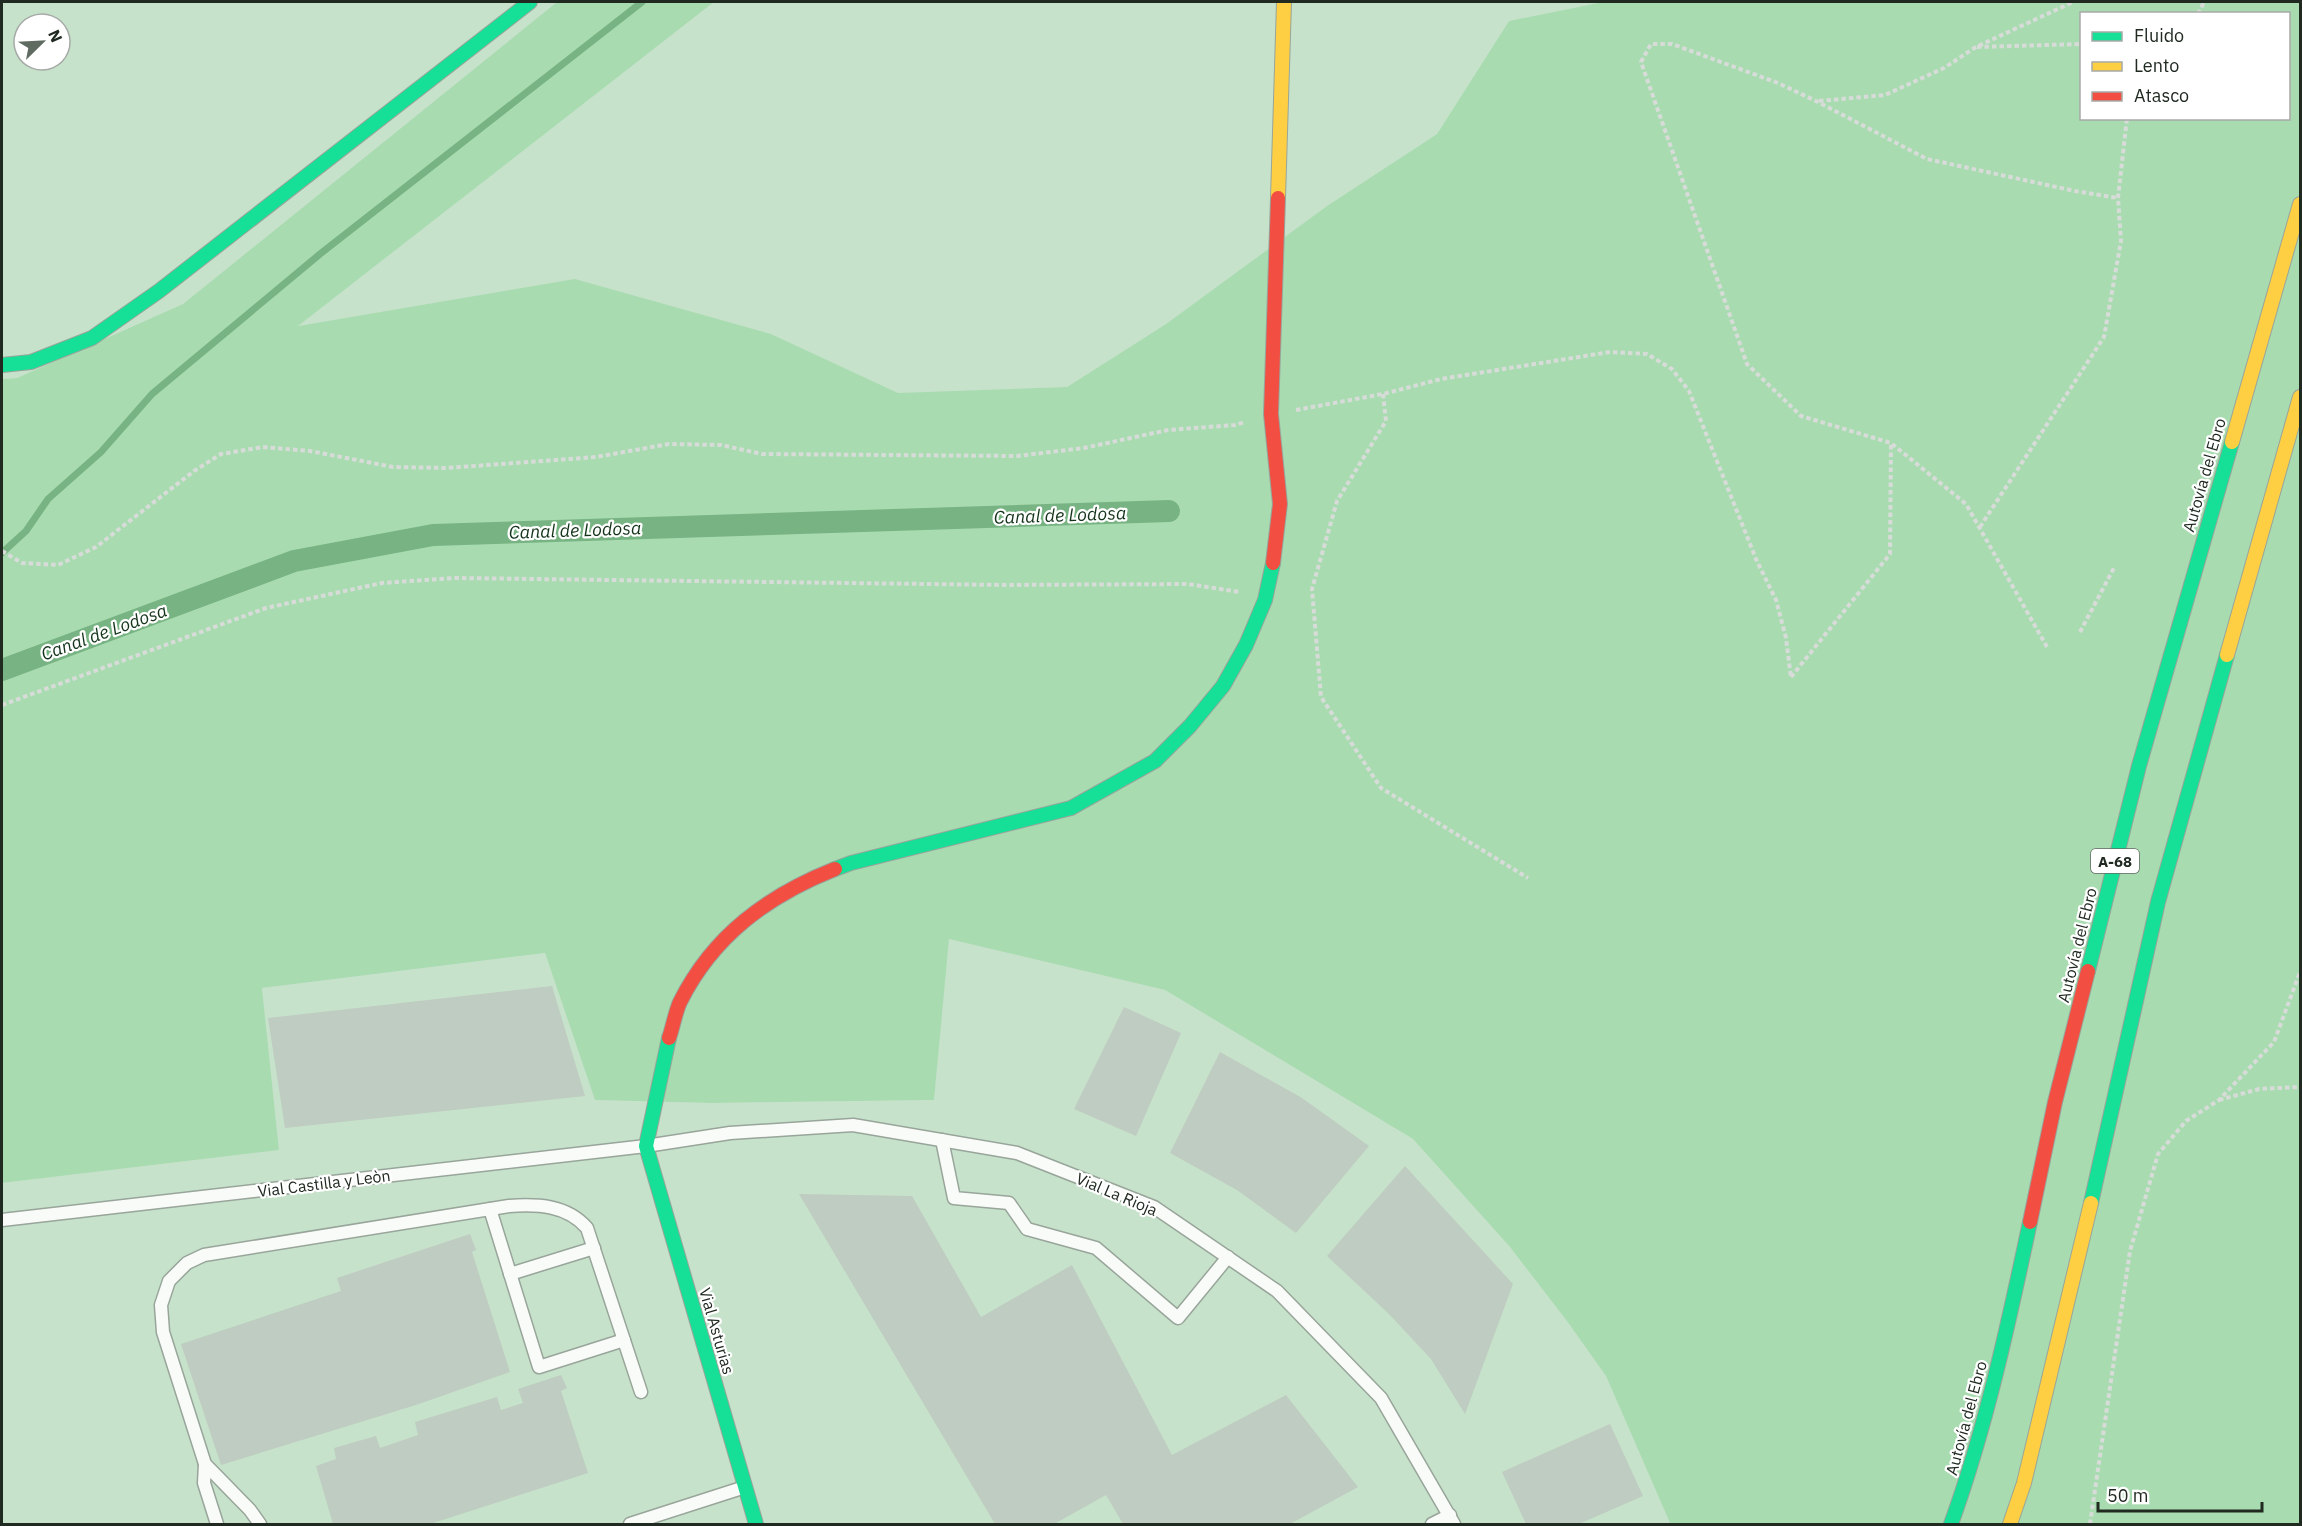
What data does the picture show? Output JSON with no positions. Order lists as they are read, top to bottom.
{
  "streets": {
    "main road": ["Autovía del Ebro", "A-68", "Vial Asturias"],
    "lane": ["Vial Castilla y Leòn", "Vial La Rioja"]
  },
  "crossings": [
    ["Vial Castilla y Leòn", "Vial La Rioja"],
    ["Vial Castilla y Leòn", "Vial Asturias"],
    ["Vial La Rioja", "Vial Asturias"]
  ],
  "water": ["Canal de Lodosa"],
  "legend": ["Fluido", "Lento", "Atasco"],
  "scale_bar": "50 m",
  "north": "top right"
}
